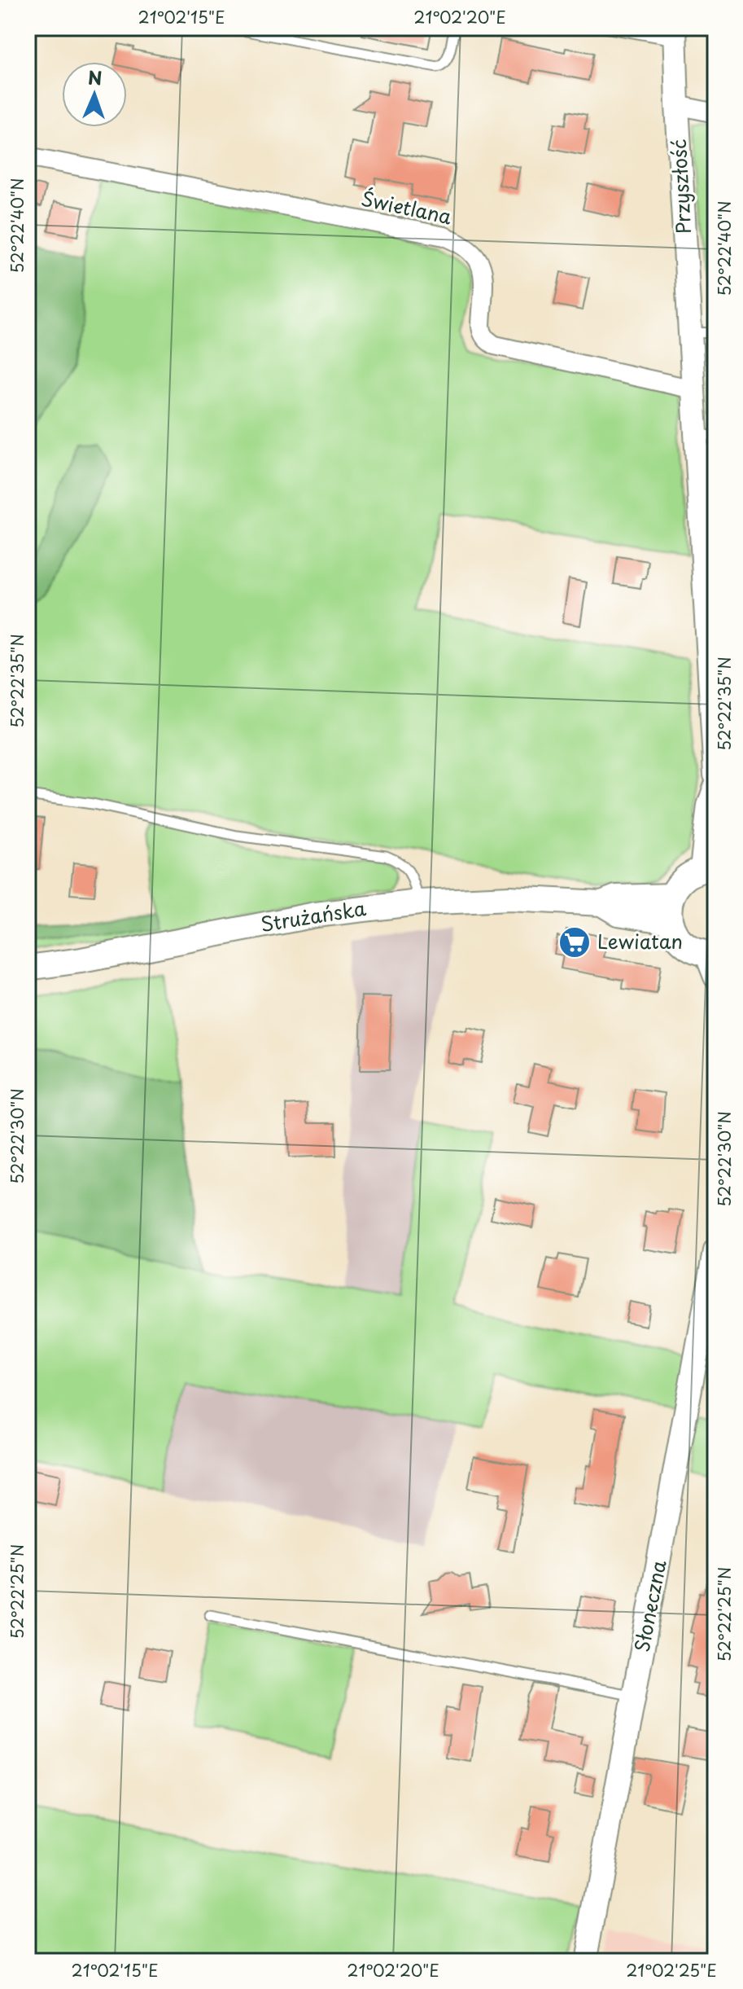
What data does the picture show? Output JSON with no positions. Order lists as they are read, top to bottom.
{
  "streets": {
    "main road": ["Strużańska"],
    "street": ["Przyszłość", "Świetlana", "Słoneczna"]
  },
  "crossings": [
    ["Przyszłość", "Świetlana"]
  ],
  "places": {
    "supermarket": ["Lewiatan"]
  },
  "north": "top",
  "coordinates": [
    "21°02'15\"E",
    "21°02'20\"E",
    "52°22'40\"N",
    "52°22'35\"N",
    "52°22'30\"N",
    "52°22'25\"N",
    "21°02'25\"E"
  ]
}
